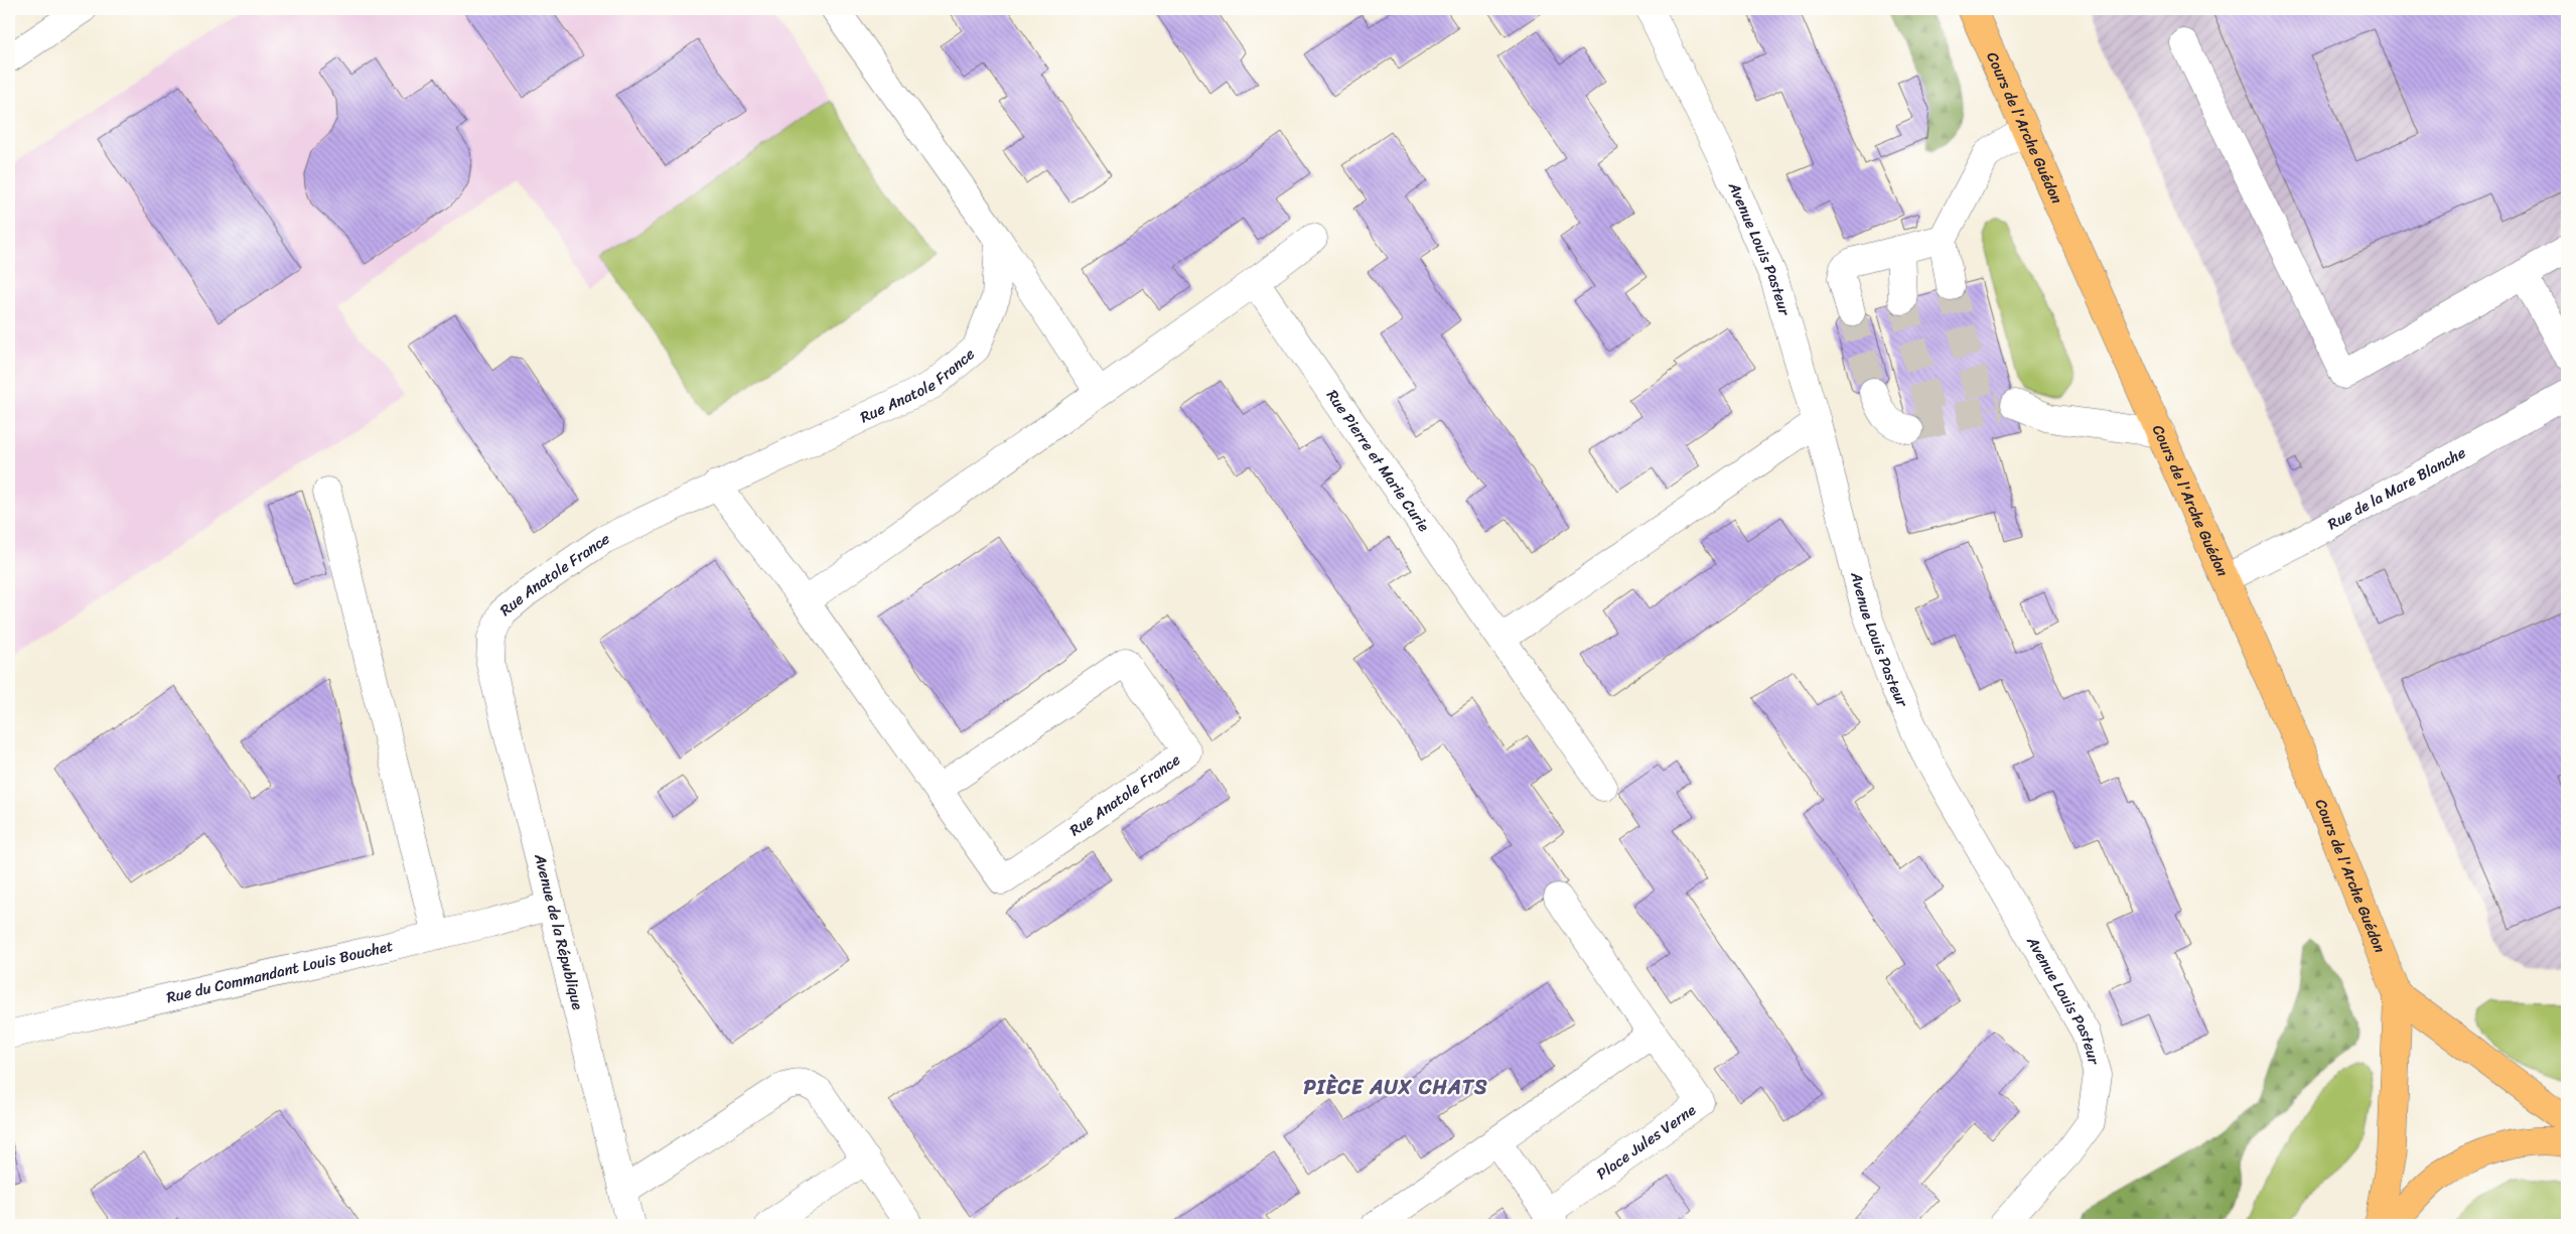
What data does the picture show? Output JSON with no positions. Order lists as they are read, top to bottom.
{
  "streets": {
    "main road": ["Cours de l'Arche Guédon"],
    "street": [
      "Avenue Louis Pasteur",
      "Rue Anatole France",
      "Rue Pierre et Marie Curie",
      "Rue de la Mare Blanche",
      "Avenue de la République",
      "Rue du Commandant Louis Bouchet",
      "Place Jules Verne"
    ]
  },
  "crossings": [
    ["Cours de l'Arche Guédon", "Rue de la Mare Blanche"],
    ["Rue Anatole France", "Avenue de la République"],
    ["Avenue de la République", "Rue du Commandant Louis Bouchet"]
  ],
  "districts": ["PIÈCE AUX CHATS"]
}
